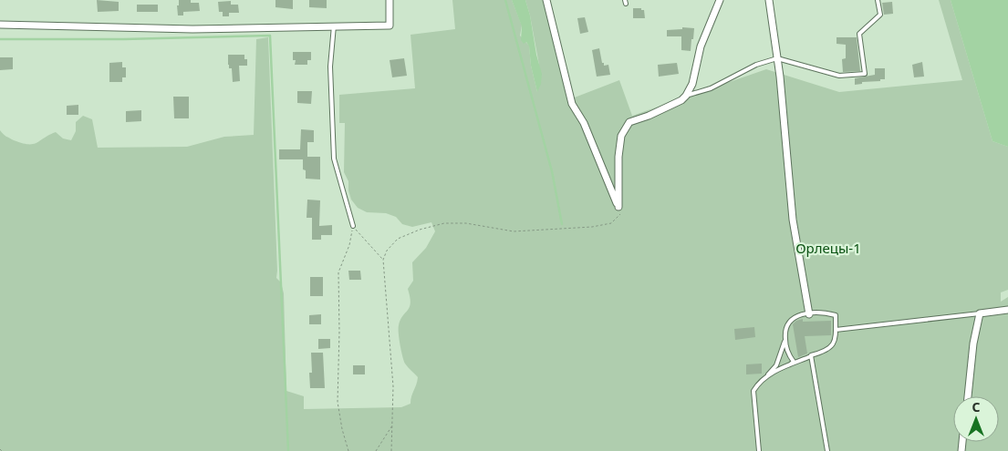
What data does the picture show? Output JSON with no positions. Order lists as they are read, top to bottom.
{
  "parks": ["Орлецы-1"],
  "north": "top"
}
